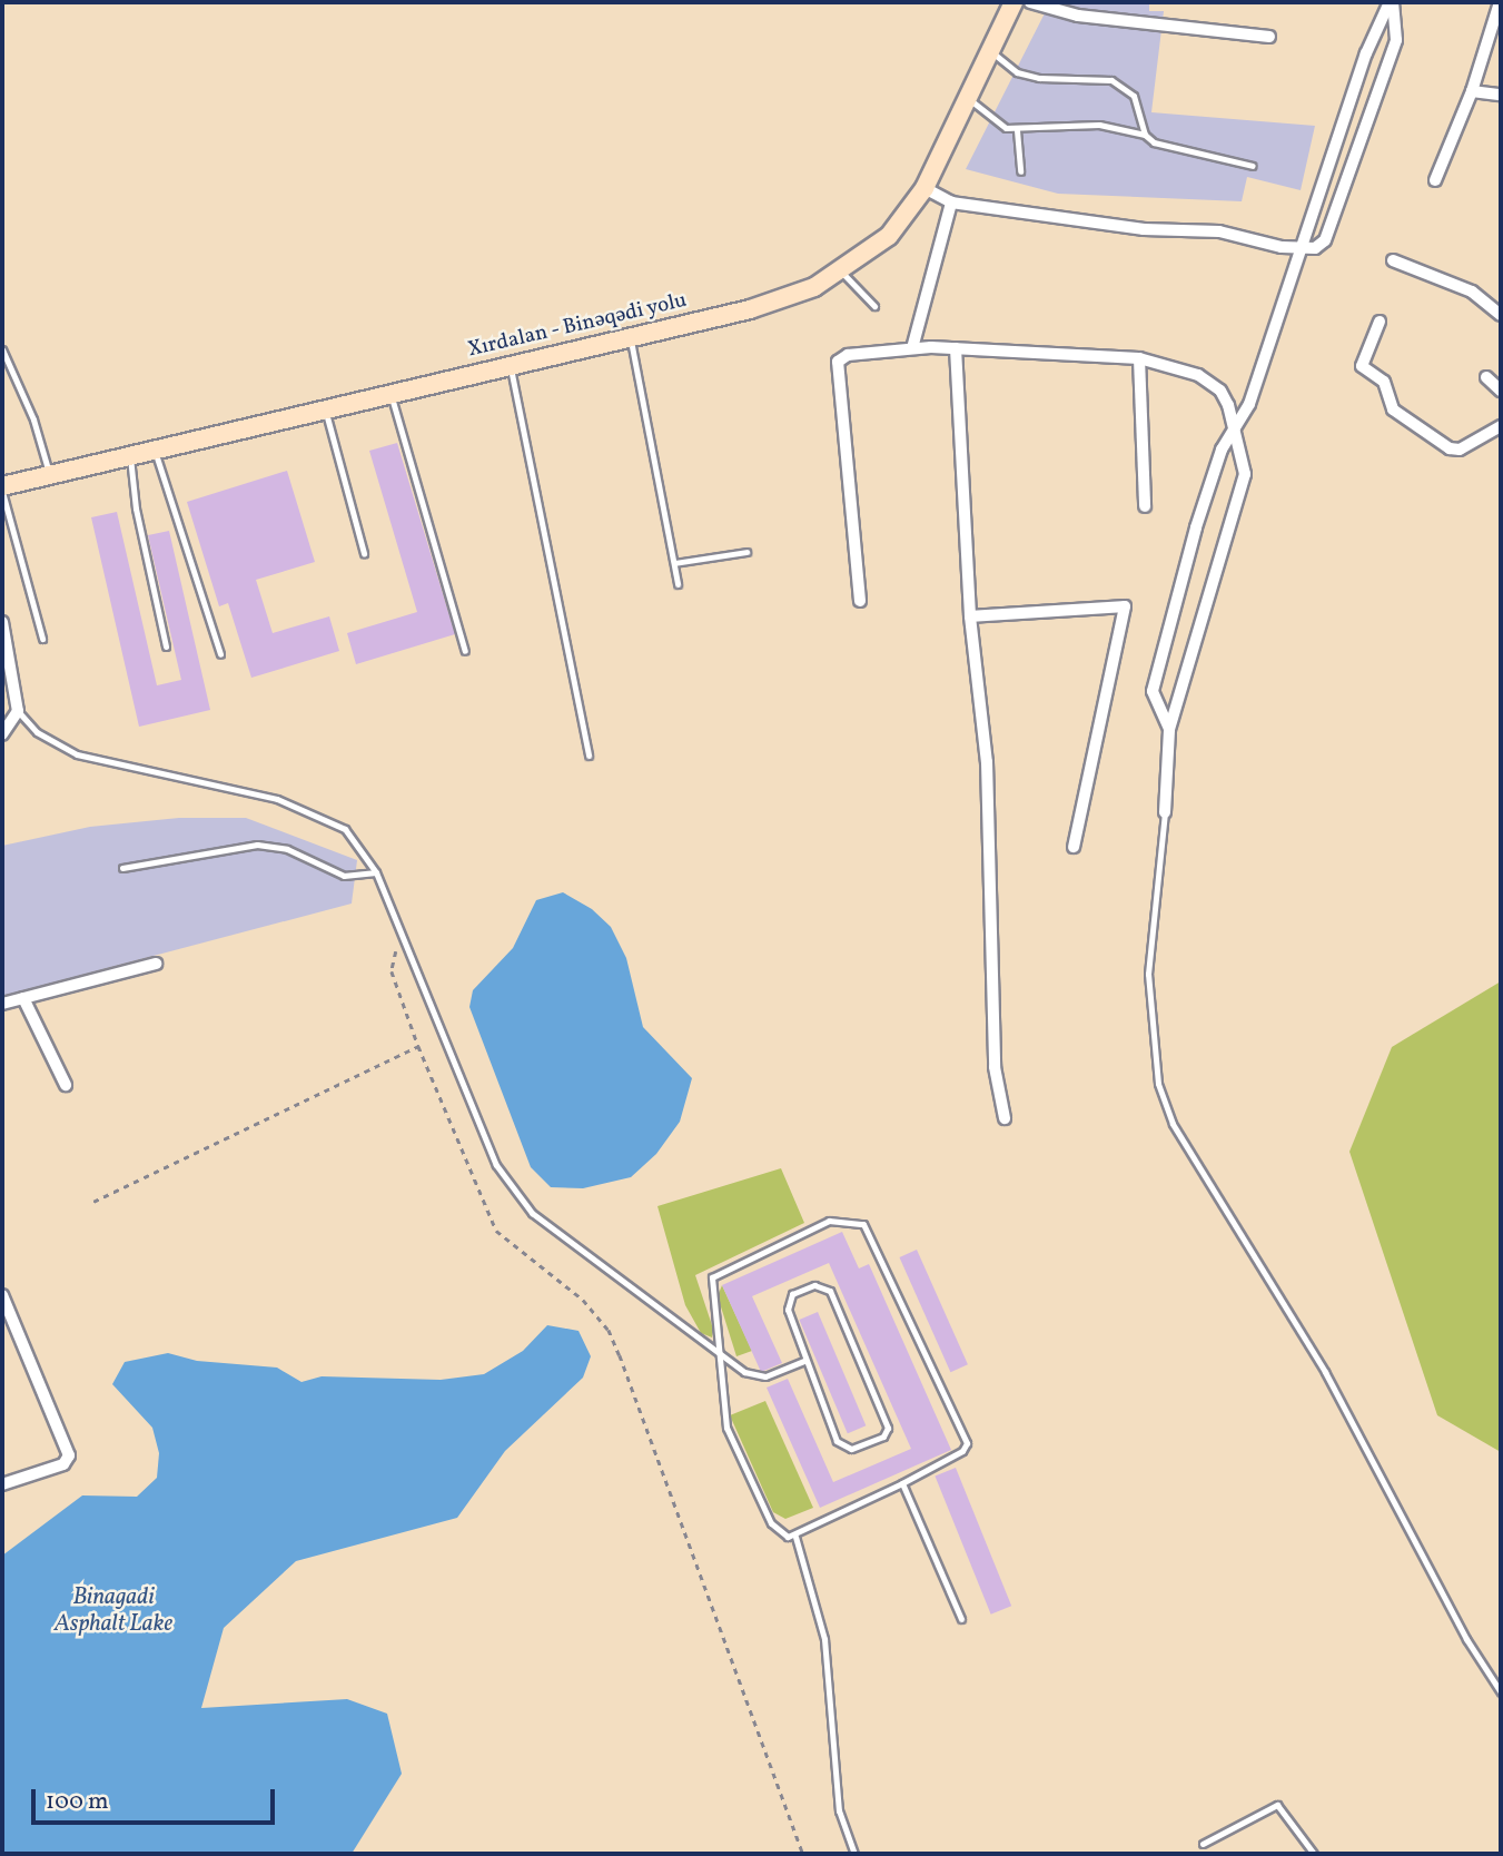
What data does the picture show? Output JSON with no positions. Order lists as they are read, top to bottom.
{
  "streets": {
    "main road": ["Xırdalan - Binəqədi yolu"]
  },
  "water": ["Binagadi Asphalt Lake"],
  "scale_bar": "100 m"
}
